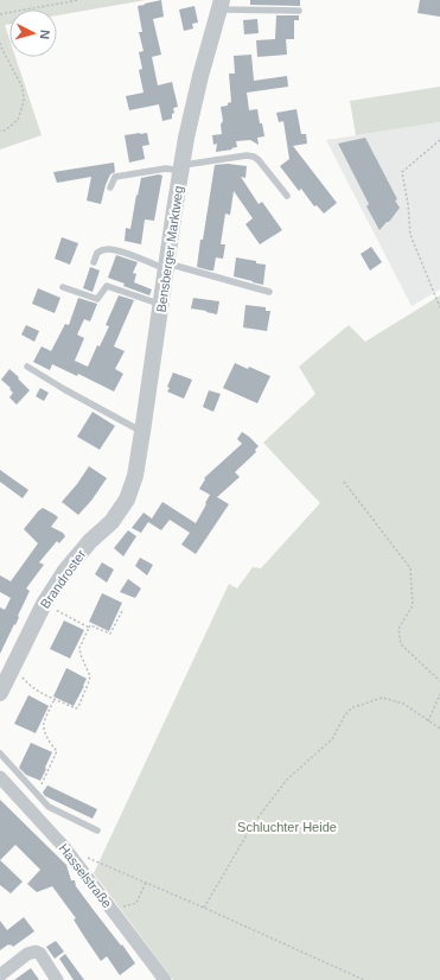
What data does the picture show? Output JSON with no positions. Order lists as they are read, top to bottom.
{
  "streets": {
    "street": ["Bensberger Marktweg", "Brandroster", "Hasselstraße"]
  },
  "crossings": [
    ["Bensberger Marktweg", "Brandroster"]
  ],
  "parks": ["Schluchter Heide"],
  "north": "right"
}
